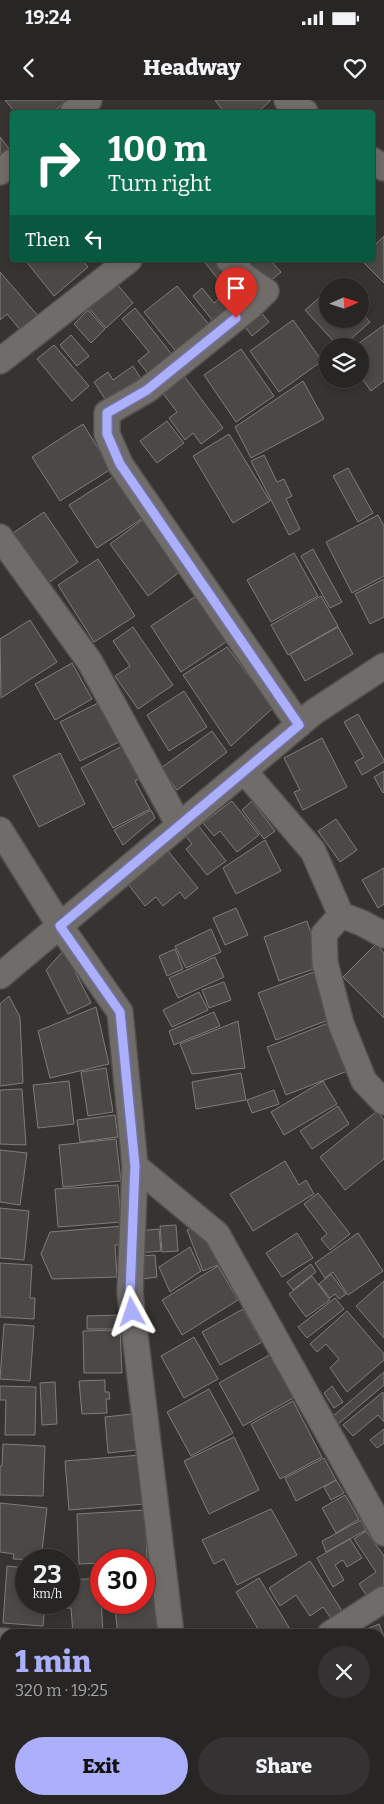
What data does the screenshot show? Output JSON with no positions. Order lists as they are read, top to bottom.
{
  "north": "right",
  "page": {
    "status": "19:24",
    "header": "Headway",
    "turn": ["100 m", "Turn right"],
    "then": "Then",
    "speed": "23 km/h",
    "limit": "30",
    "heading": ["1 min", "320 m · 19:25"],
    "buttons": ["Exit", "Share"]
  }
}
